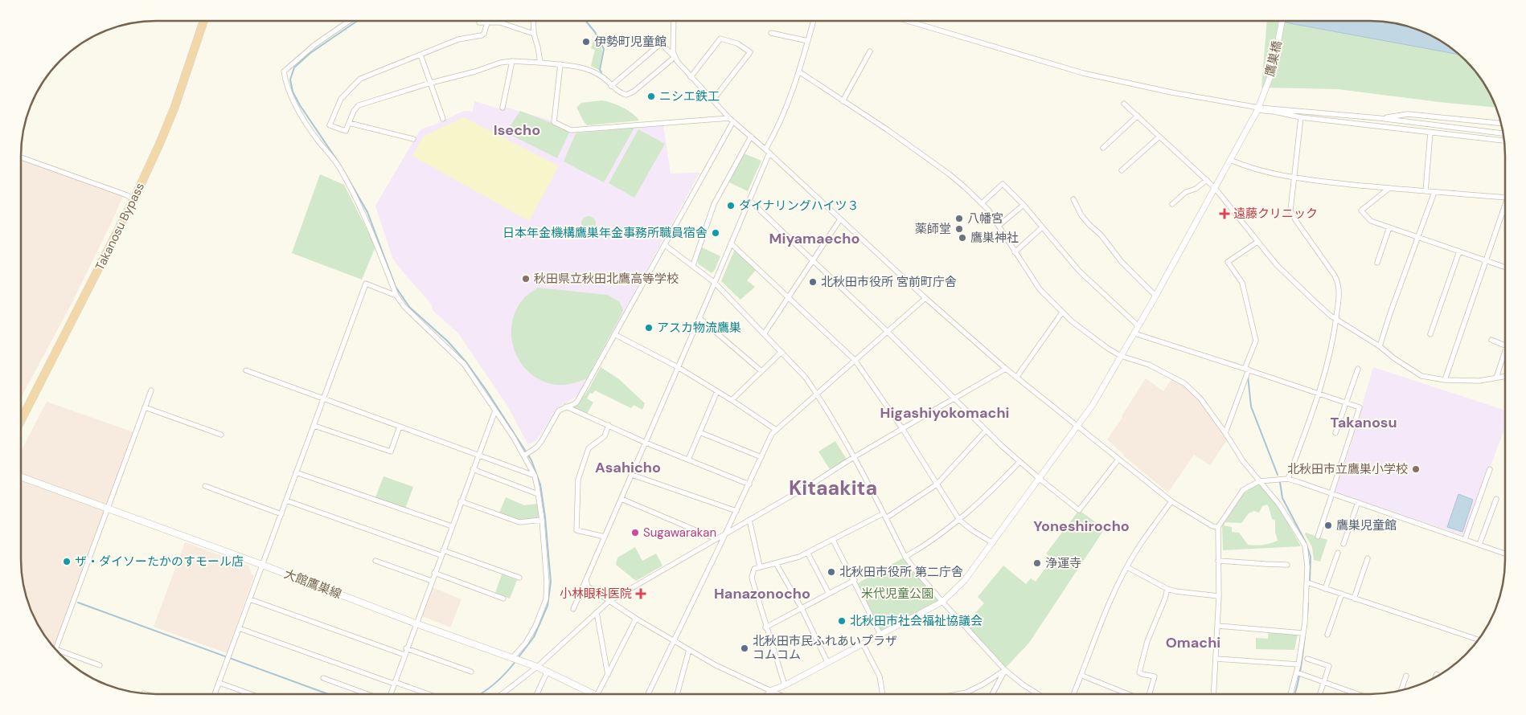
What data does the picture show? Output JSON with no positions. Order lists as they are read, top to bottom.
{
  "streets": {
    "highway": ["Takanosu Bypass"],
    "main road": ["大館鷹巣線"],
    "street": ["鷹巣橋"]
  },
  "districts": [
    "Isecho",
    "Miyamaecho",
    "Higashiyokomachi",
    "Takanosu",
    "Asahicho",
    "Kitaakita",
    "Yoneshirocho",
    "Hanazonocho",
    "Omachi"
  ],
  "parks": ["米代児童公園"],
  "places": {
    "other": [
      "伊勢町児童館",
      "ニシエ鉄工",
      "ダイナリングハイツ３",
      "八幡宮",
      "薬師堂",
      "日本年金機構鷹巣年金事務所職員宿舎",
      "鷹巣神社",
      "秋田県立秋田北鷹高等学校",
      "北秋田市役所 宮前町庁舎",
      "アスカ物流鷹巣",
      "北秋田市立鷹巣小学校",
      "鷹巣児童館",
      "Sugawarakan",
      "ザ・ダイソーたかのすモール店",
      "浄運寺",
      "北秋田市役所 第二庁舎",
      "北秋田市社会福祉協議会",
      "北秋田市民ふれあいプラザ コムコム"
    ],
    "health": ["遠藤クリニック", "小林眼科医院"]
  }
}
